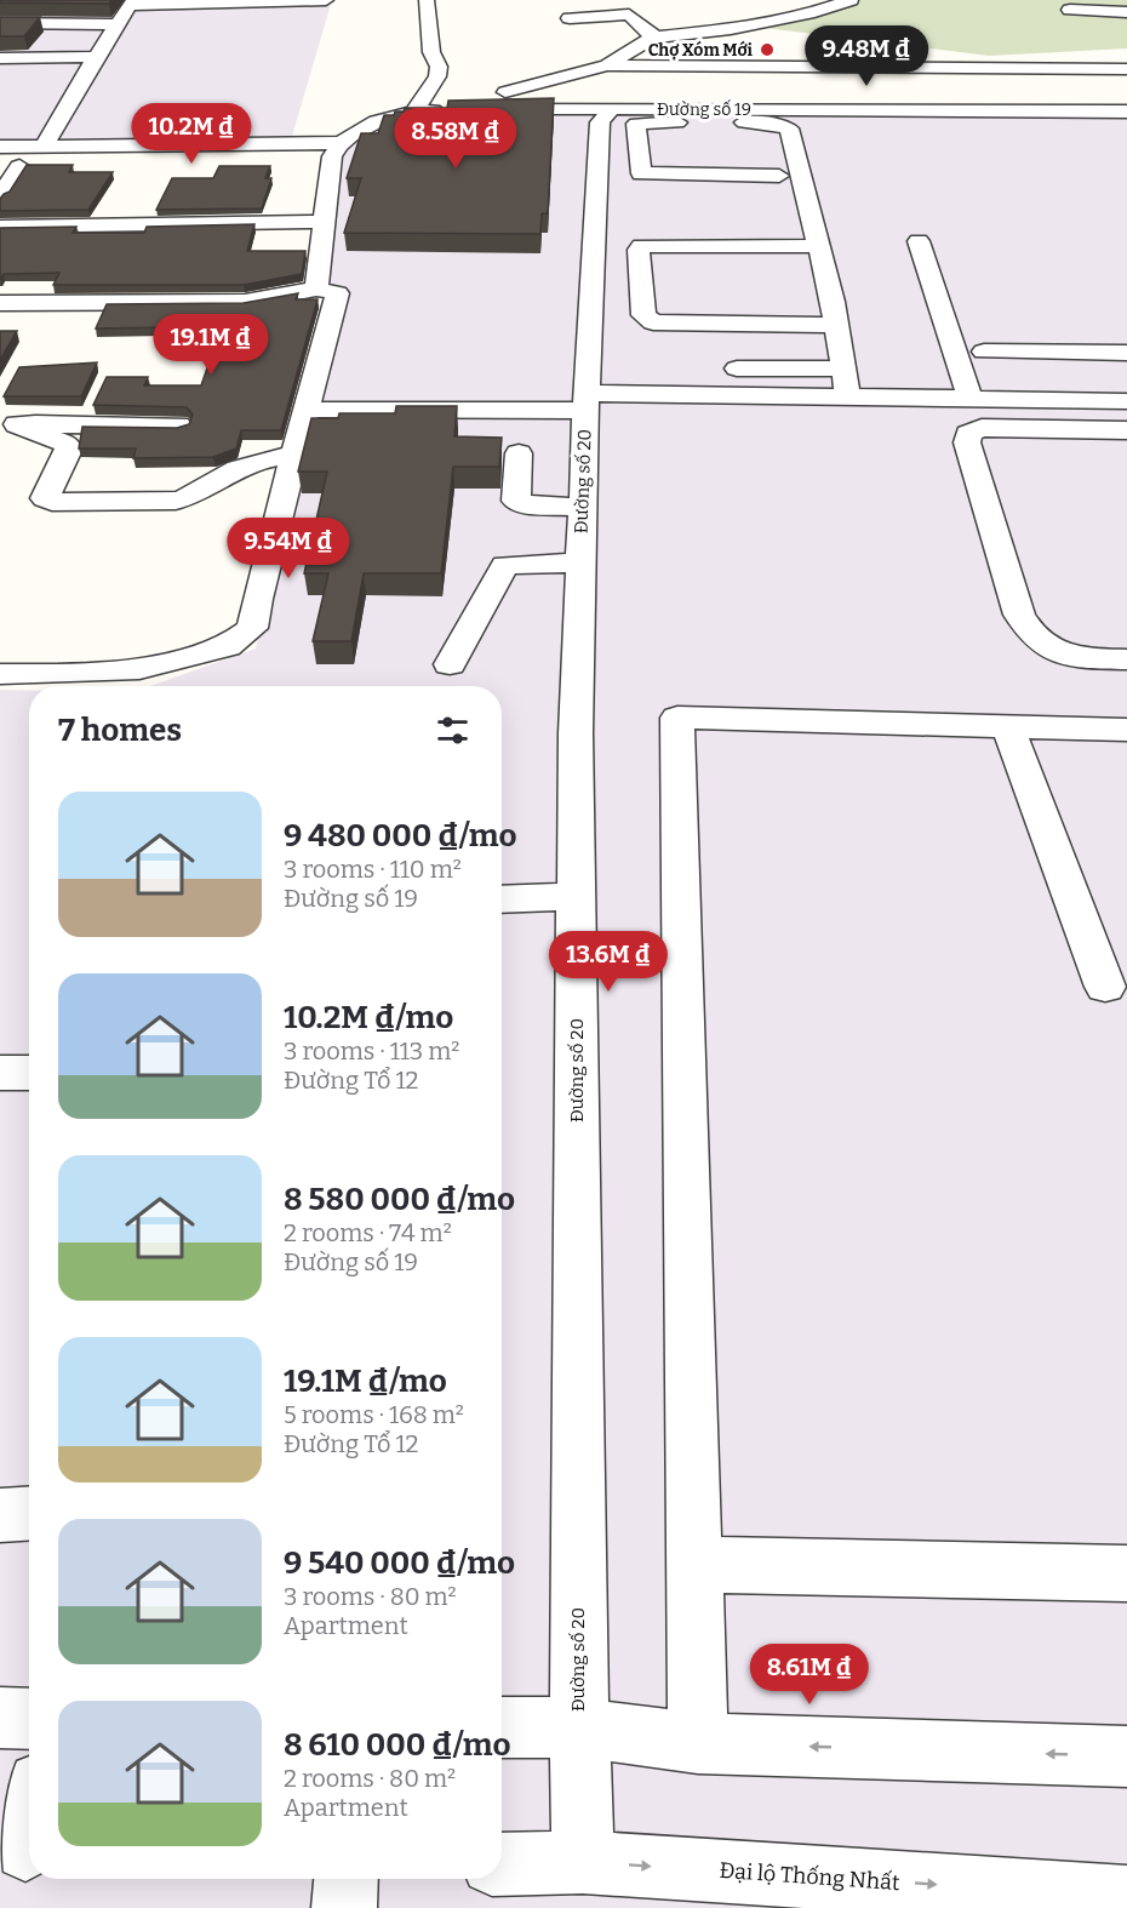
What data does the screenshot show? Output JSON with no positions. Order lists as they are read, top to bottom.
{
  "streets": {
    "street": ["Đường số 19", "Đường số 20", "Đại lộ Thống Nhất"]
  },
  "crossings": [
    ["Đường số 19", "Đường số 20"],
    ["Đường số 20", "Đại lộ Thống Nhất"]
  ],
  "places": ["Chợ Xóm Mới"],
  "page": {
    "price": [
      "9.48M ₫",
      "10.2M ₫",
      "8.58M ₫",
      "19.1M ₫",
      "9.54M ₫",
      "13.6M ₫",
      "8.61M ₫"
    ],
    "heading": "7 homes",
    "list": [
      {
        "name": "9 480 000 ₫/mo",
        "note": "3 rooms · 110 m² · Đường số 19"
      },
      {
        "name": "10.2M ₫/mo",
        "note": "3 rooms · 113 m² · Đường Tổ 12"
      },
      {
        "name": "8 580 000 ₫/mo",
        "note": "2 rooms · 74 m² · Đường số 19"
      },
      {
        "name": "19.1M ₫/mo",
        "note": "5 rooms · 168 m² · Đường Tổ 12"
      },
      {
        "name": "9 540 000 ₫/mo",
        "note": "3 rooms · 80 m² · Apartment"
      },
      {
        "name": "8 610 000 ₫/mo",
        "note": "2 rooms · 80 m² · Apartment"
      }
    ]
  }
}
